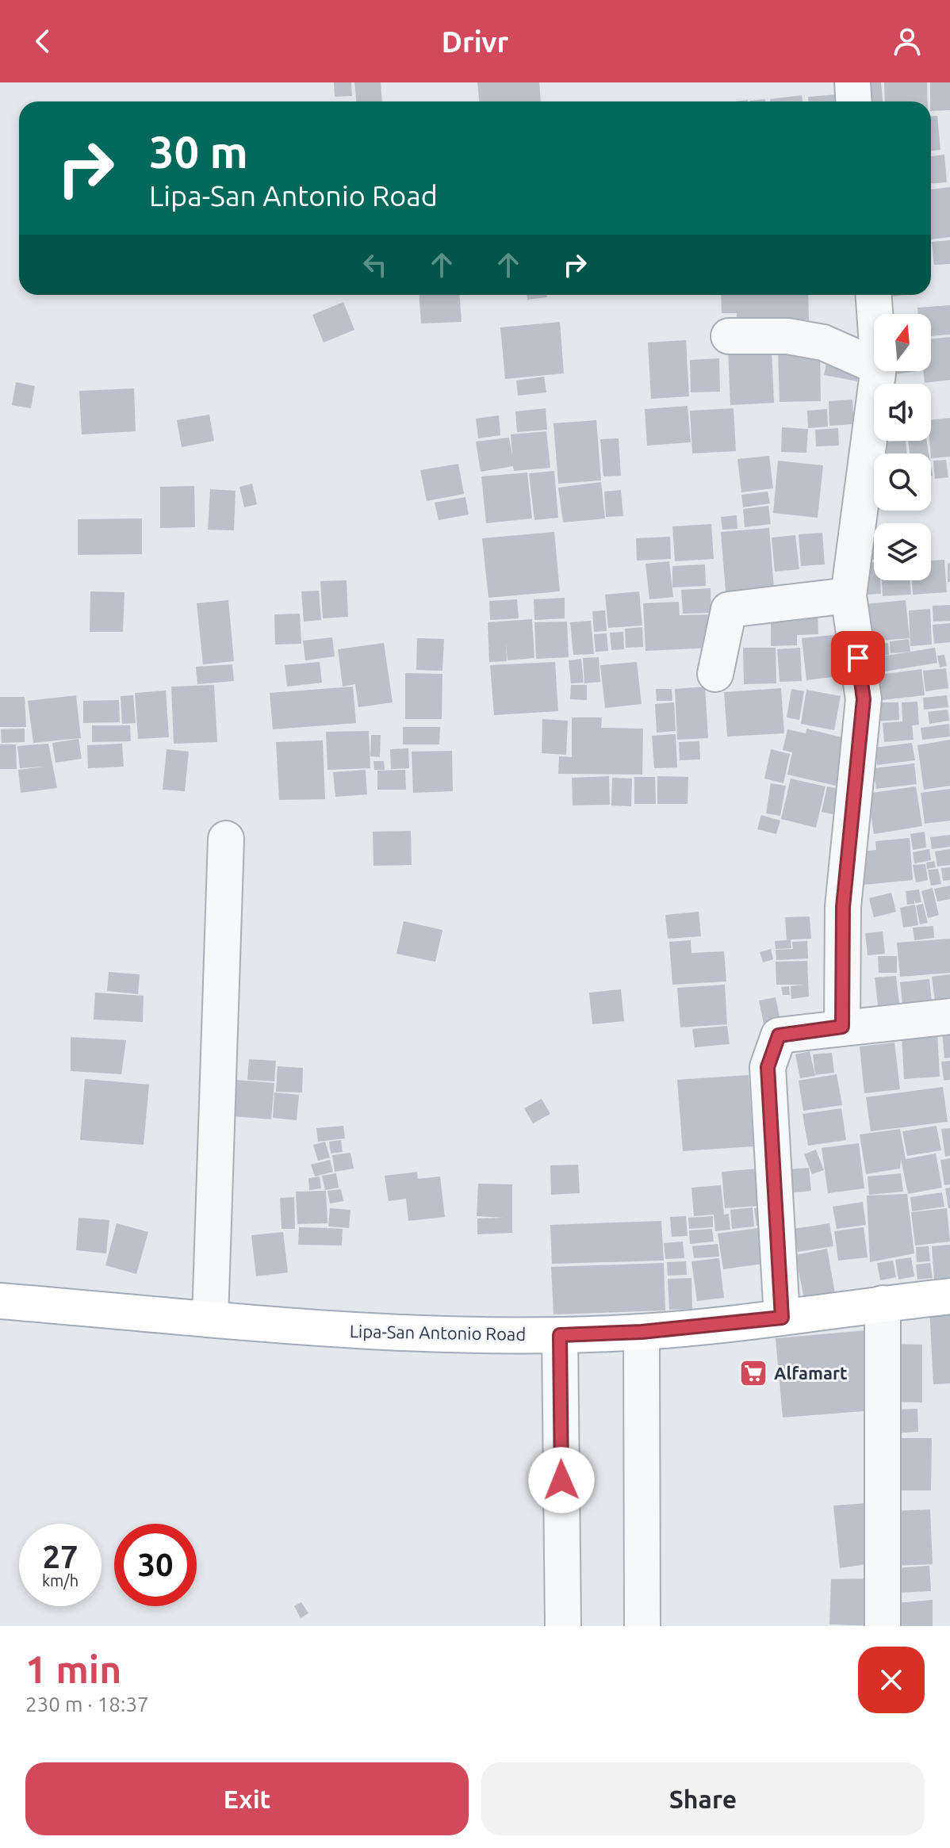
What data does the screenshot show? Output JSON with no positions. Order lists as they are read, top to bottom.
{
  "streets": {
    "main road": ["Lipa-San Antonio Road"]
  },
  "places": {
    "supermarket": ["Alfamart"]
  },
  "north": "top",
  "page": {
    "header": "Drivr",
    "turn": ["30 m", "Lipa-San Antonio Road"],
    "speed": "27 km/h",
    "limit": "30",
    "heading": ["1 min", "230 m · 18:37"],
    "buttons": ["Exit", "Share"]
  }
}
